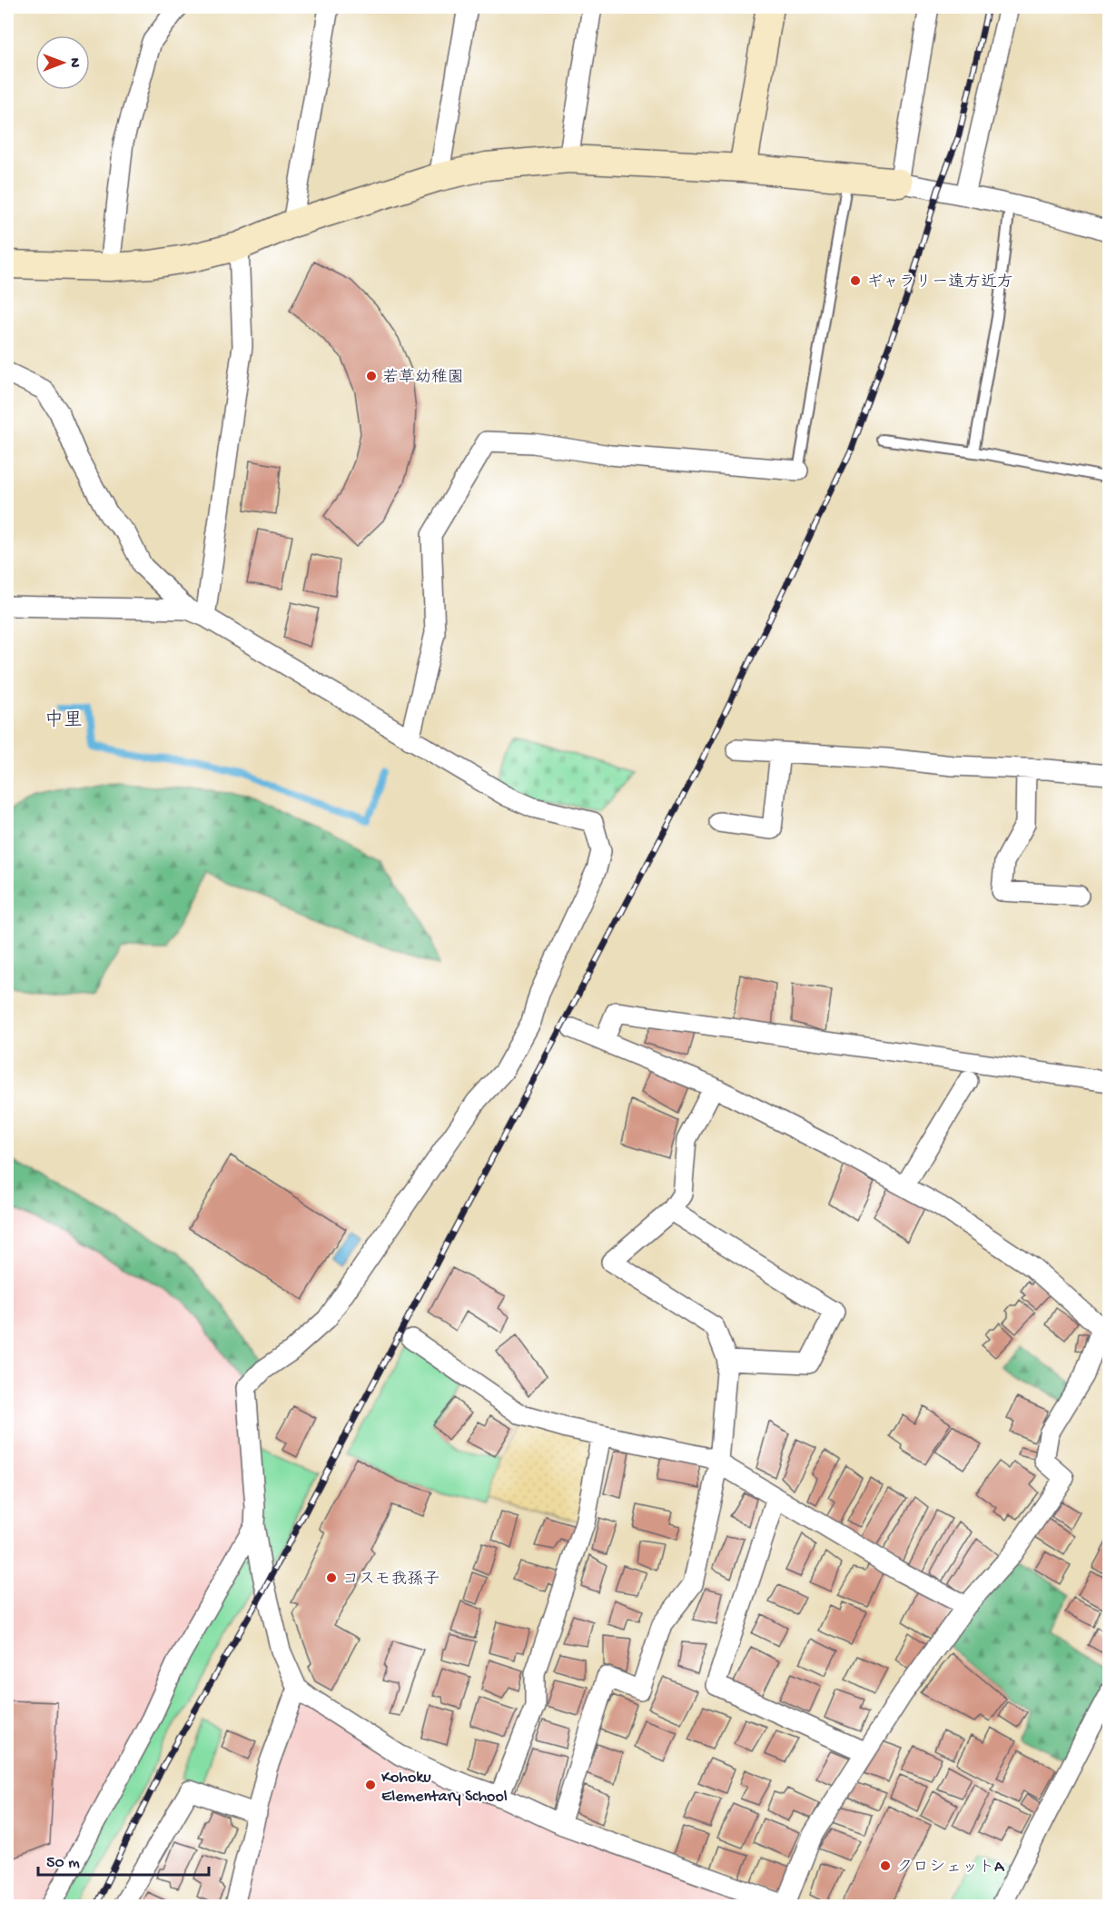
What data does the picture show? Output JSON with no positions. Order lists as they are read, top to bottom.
{
  "districts": ["中里"],
  "places": [
    "ギャラリー遠方近方",
    "若草幼稚園",
    "コスモ我孫子",
    "Kohoku Elementary School",
    "クロシェットA"
  ],
  "scale_bar": "50 m",
  "north": "right"
}
